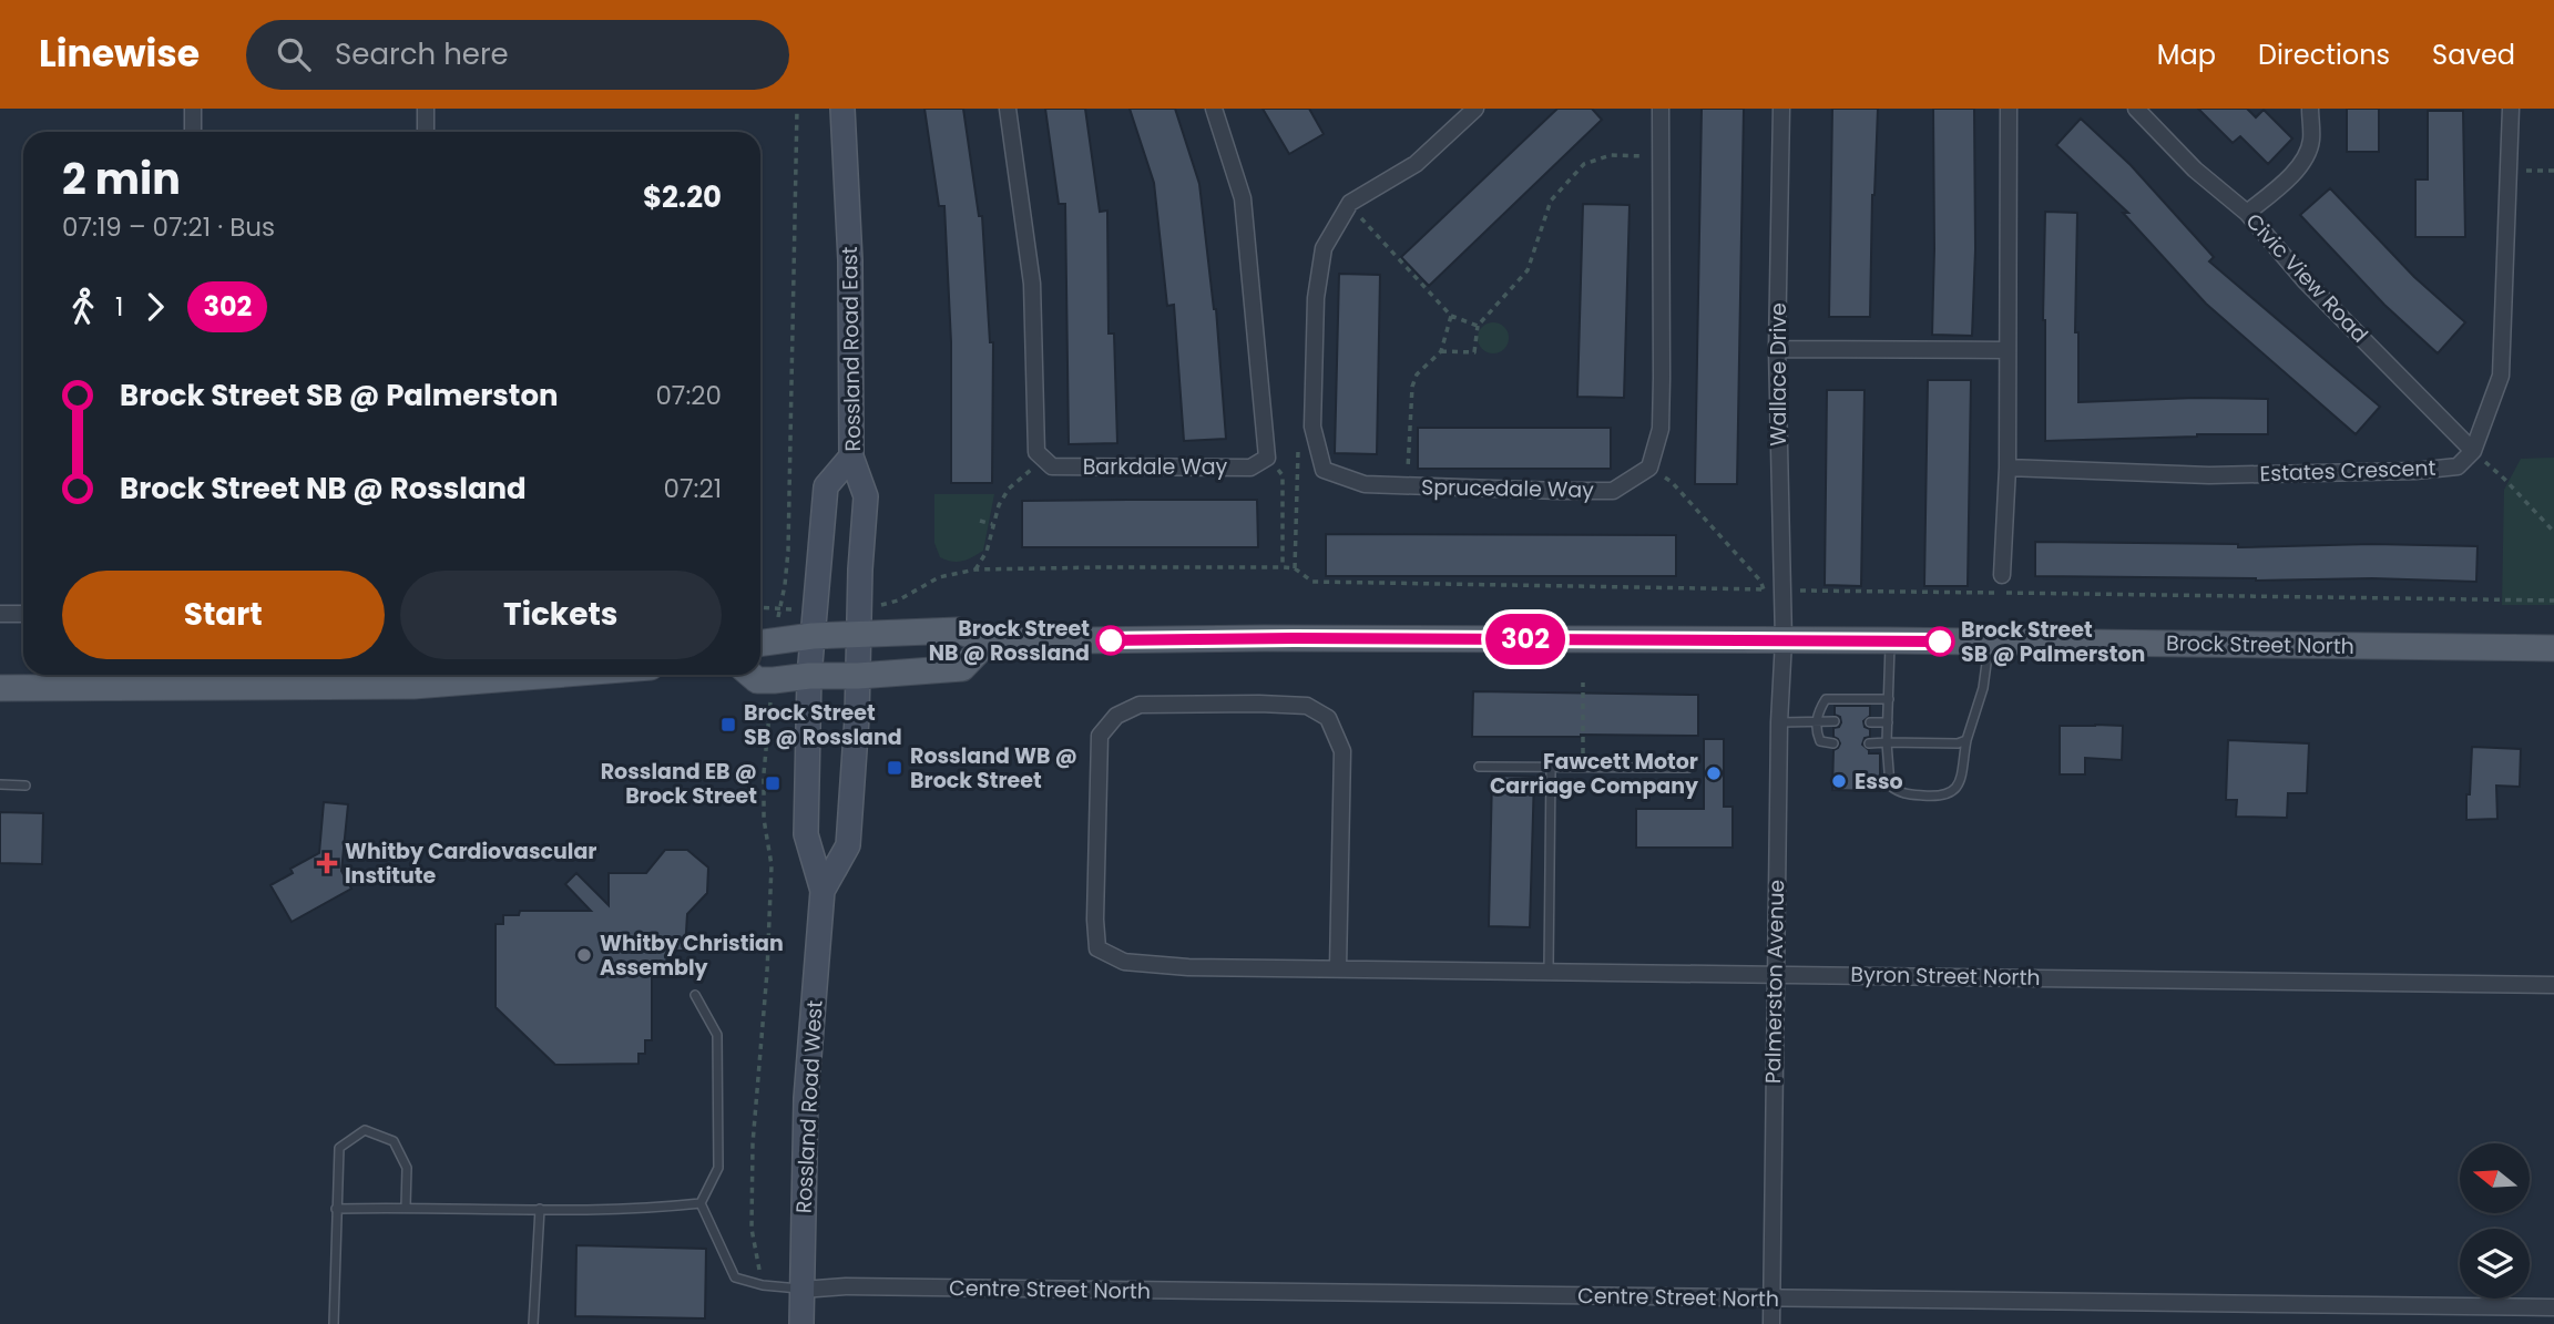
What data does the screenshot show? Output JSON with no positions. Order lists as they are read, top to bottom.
{
  "streets": {
    "main road": ["Rossland Road East", "Brock Street North", "Rossland Road West"],
    "street": [
      "Civic View Road",
      "Wallace Drive",
      "Barkdale Way",
      "Estates Crescent",
      "Sprucedale Way",
      "Byron Street North",
      "Palmerston Avenue",
      "Centre Street North"
    ]
  },
  "crossings": [
    ["Civic View Road", "Estates Crescent"],
    ["Rossland Road East", "Brock Street North"],
    ["Rossland Road East", "Rossland Road West"],
    ["Wallace Drive", "Brock Street North"],
    ["Wallace Drive", "Palmerston Avenue"],
    ["Brock Street North", "Palmerston Avenue"],
    ["Brock Street North", "Rossland Road West"],
    ["Byron Street North", "Palmerston Avenue"],
    ["Palmerston Avenue", "Centre Street North"],
    ["Rossland Road West", "Centre Street North"]
  ],
  "places": {
    "other": [
      "Brock Street NB @ Rossland",
      "Brock Street SB @ Palmerston",
      "Fawcett Motor Carriage Company",
      "Esso",
      "Whitby Christian Assembly"
    ],
    "transit": ["Brock Street SB @ Rossland", "Rossland WB @ Brock Street", "Rossland EB @ Brock Street"],
    "health": ["Whitby Cardiovascular Institute"]
  },
  "lines": ["bus line 302"],
  "north": "left",
  "page": {
    "header": "Linewise",
    "search": "Search here",
    "nav": ["Map", "Directions", "Saved"],
    "on_map": "302",
    "heading": ["2 min", "07:19 – 07:21 · Bus", "$2.20"],
    "legs": ["1", "302"],
    "list": [
      {
        "name": "Brock Street SB @ Palmerston",
        "value": "07:20"
      },
      {
        "name": "Brock Street NB @ Rossland",
        "value": "07:21"
      }
    ],
    "buttons": ["Start", "Tickets"]
  }
}
